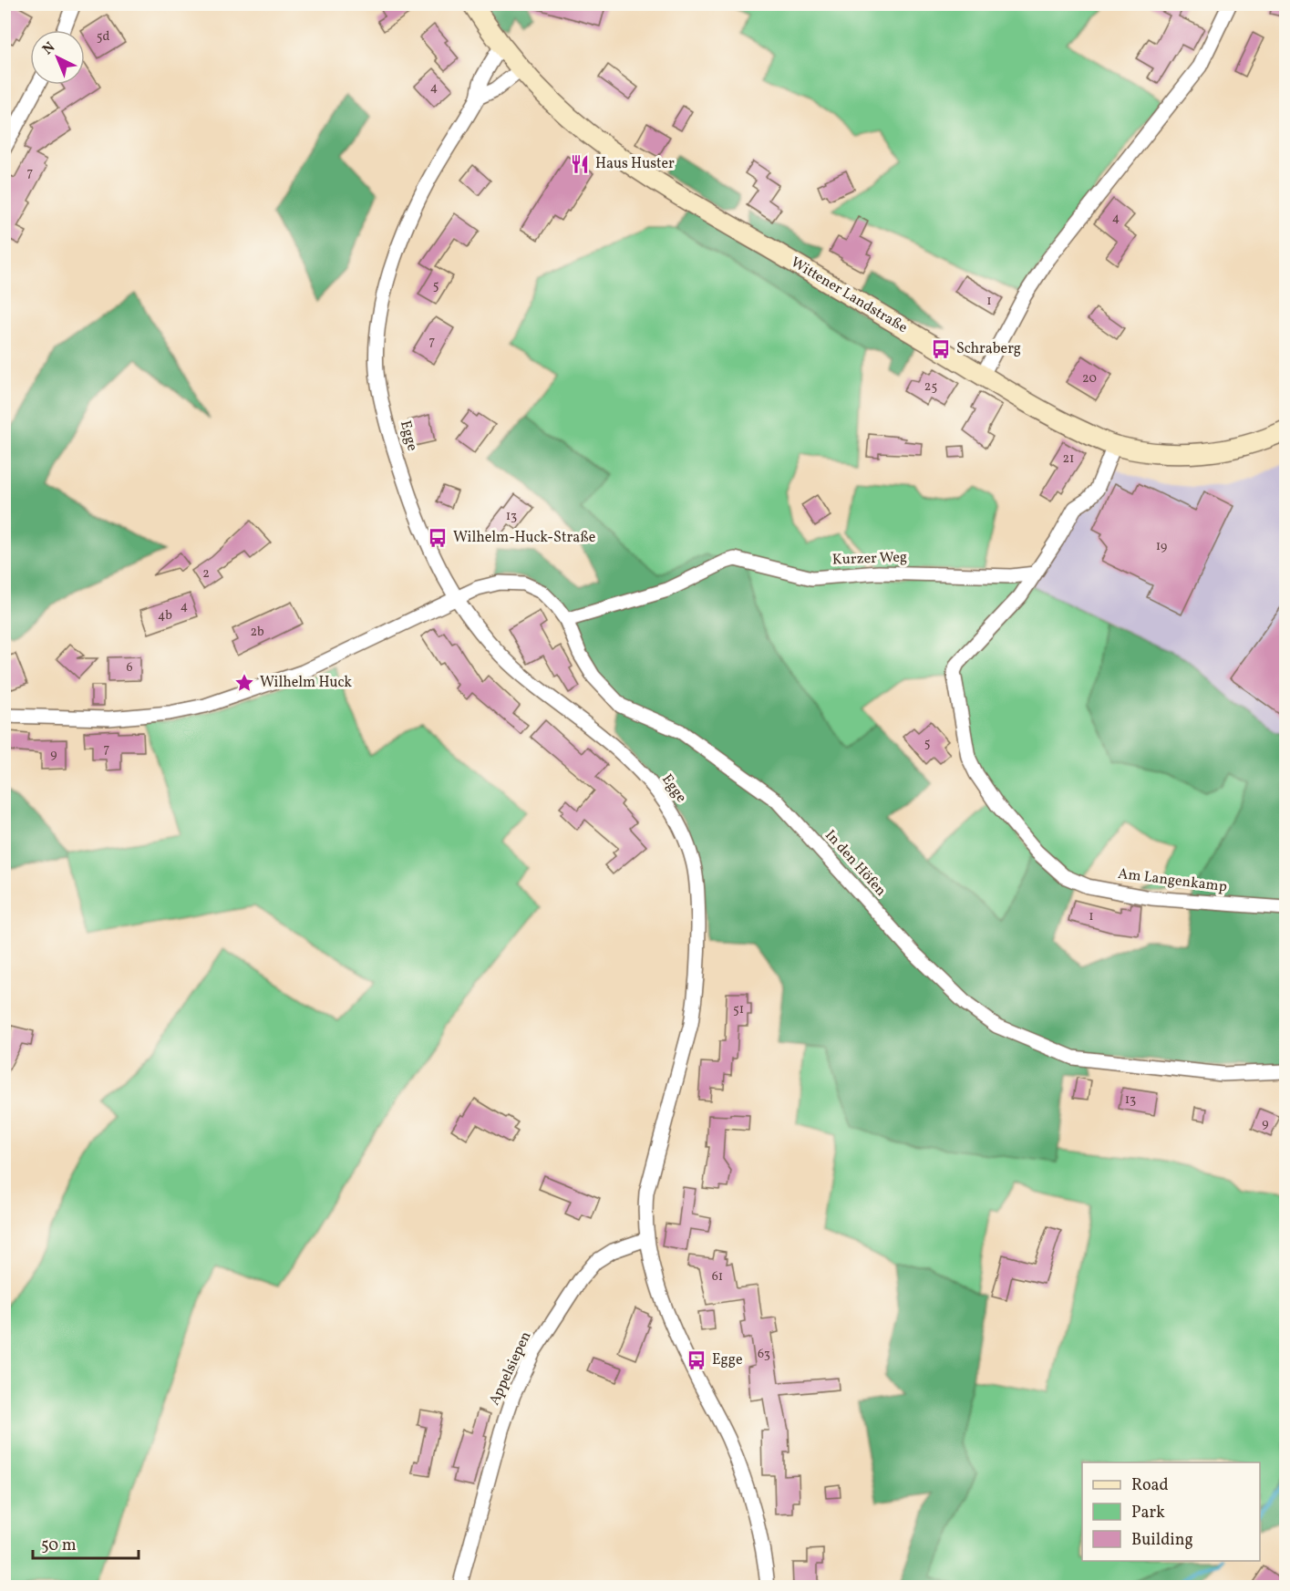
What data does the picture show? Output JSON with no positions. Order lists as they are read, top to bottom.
{
  "streets": {
    "main road": ["Wittener Landstraße"],
    "street": [
      "Egge",
      "Kurzer Weg",
      "In den Höfen",
      "Am Langenkamp",
      "Appelsiepen"
    ]
  },
  "crossings": [
    ["Wittener Landstraße", "Egge"],
    ["Egge", "In den Höfen"],
    ["Egge", "Appelsiepen"],
    ["Kurzer Weg", "In den Höfen"],
    ["Kurzer Weg", "Am Langenkamp"]
  ],
  "places": {
    "restaurant": ["Haus Huster"],
    "bus stop": ["Schraberg", "Wilhelm-Huck-Straße", "Egge"],
    "place": ["Wilhelm Huck"]
  },
  "house_numbers": [
    "5d",
    "4",
    "7",
    "4",
    "5",
    "1",
    "7",
    "20",
    "25",
    "21",
    "13",
    "19",
    "2",
    "4",
    "4b",
    "2b",
    "6",
    "5",
    "7",
    "9",
    "1",
    "51",
    "13",
    "9",
    "61",
    "63"
  ],
  "legend": ["Road", "Park", "Building"],
  "scale_bar": "50 m",
  "north": "top left"
}
